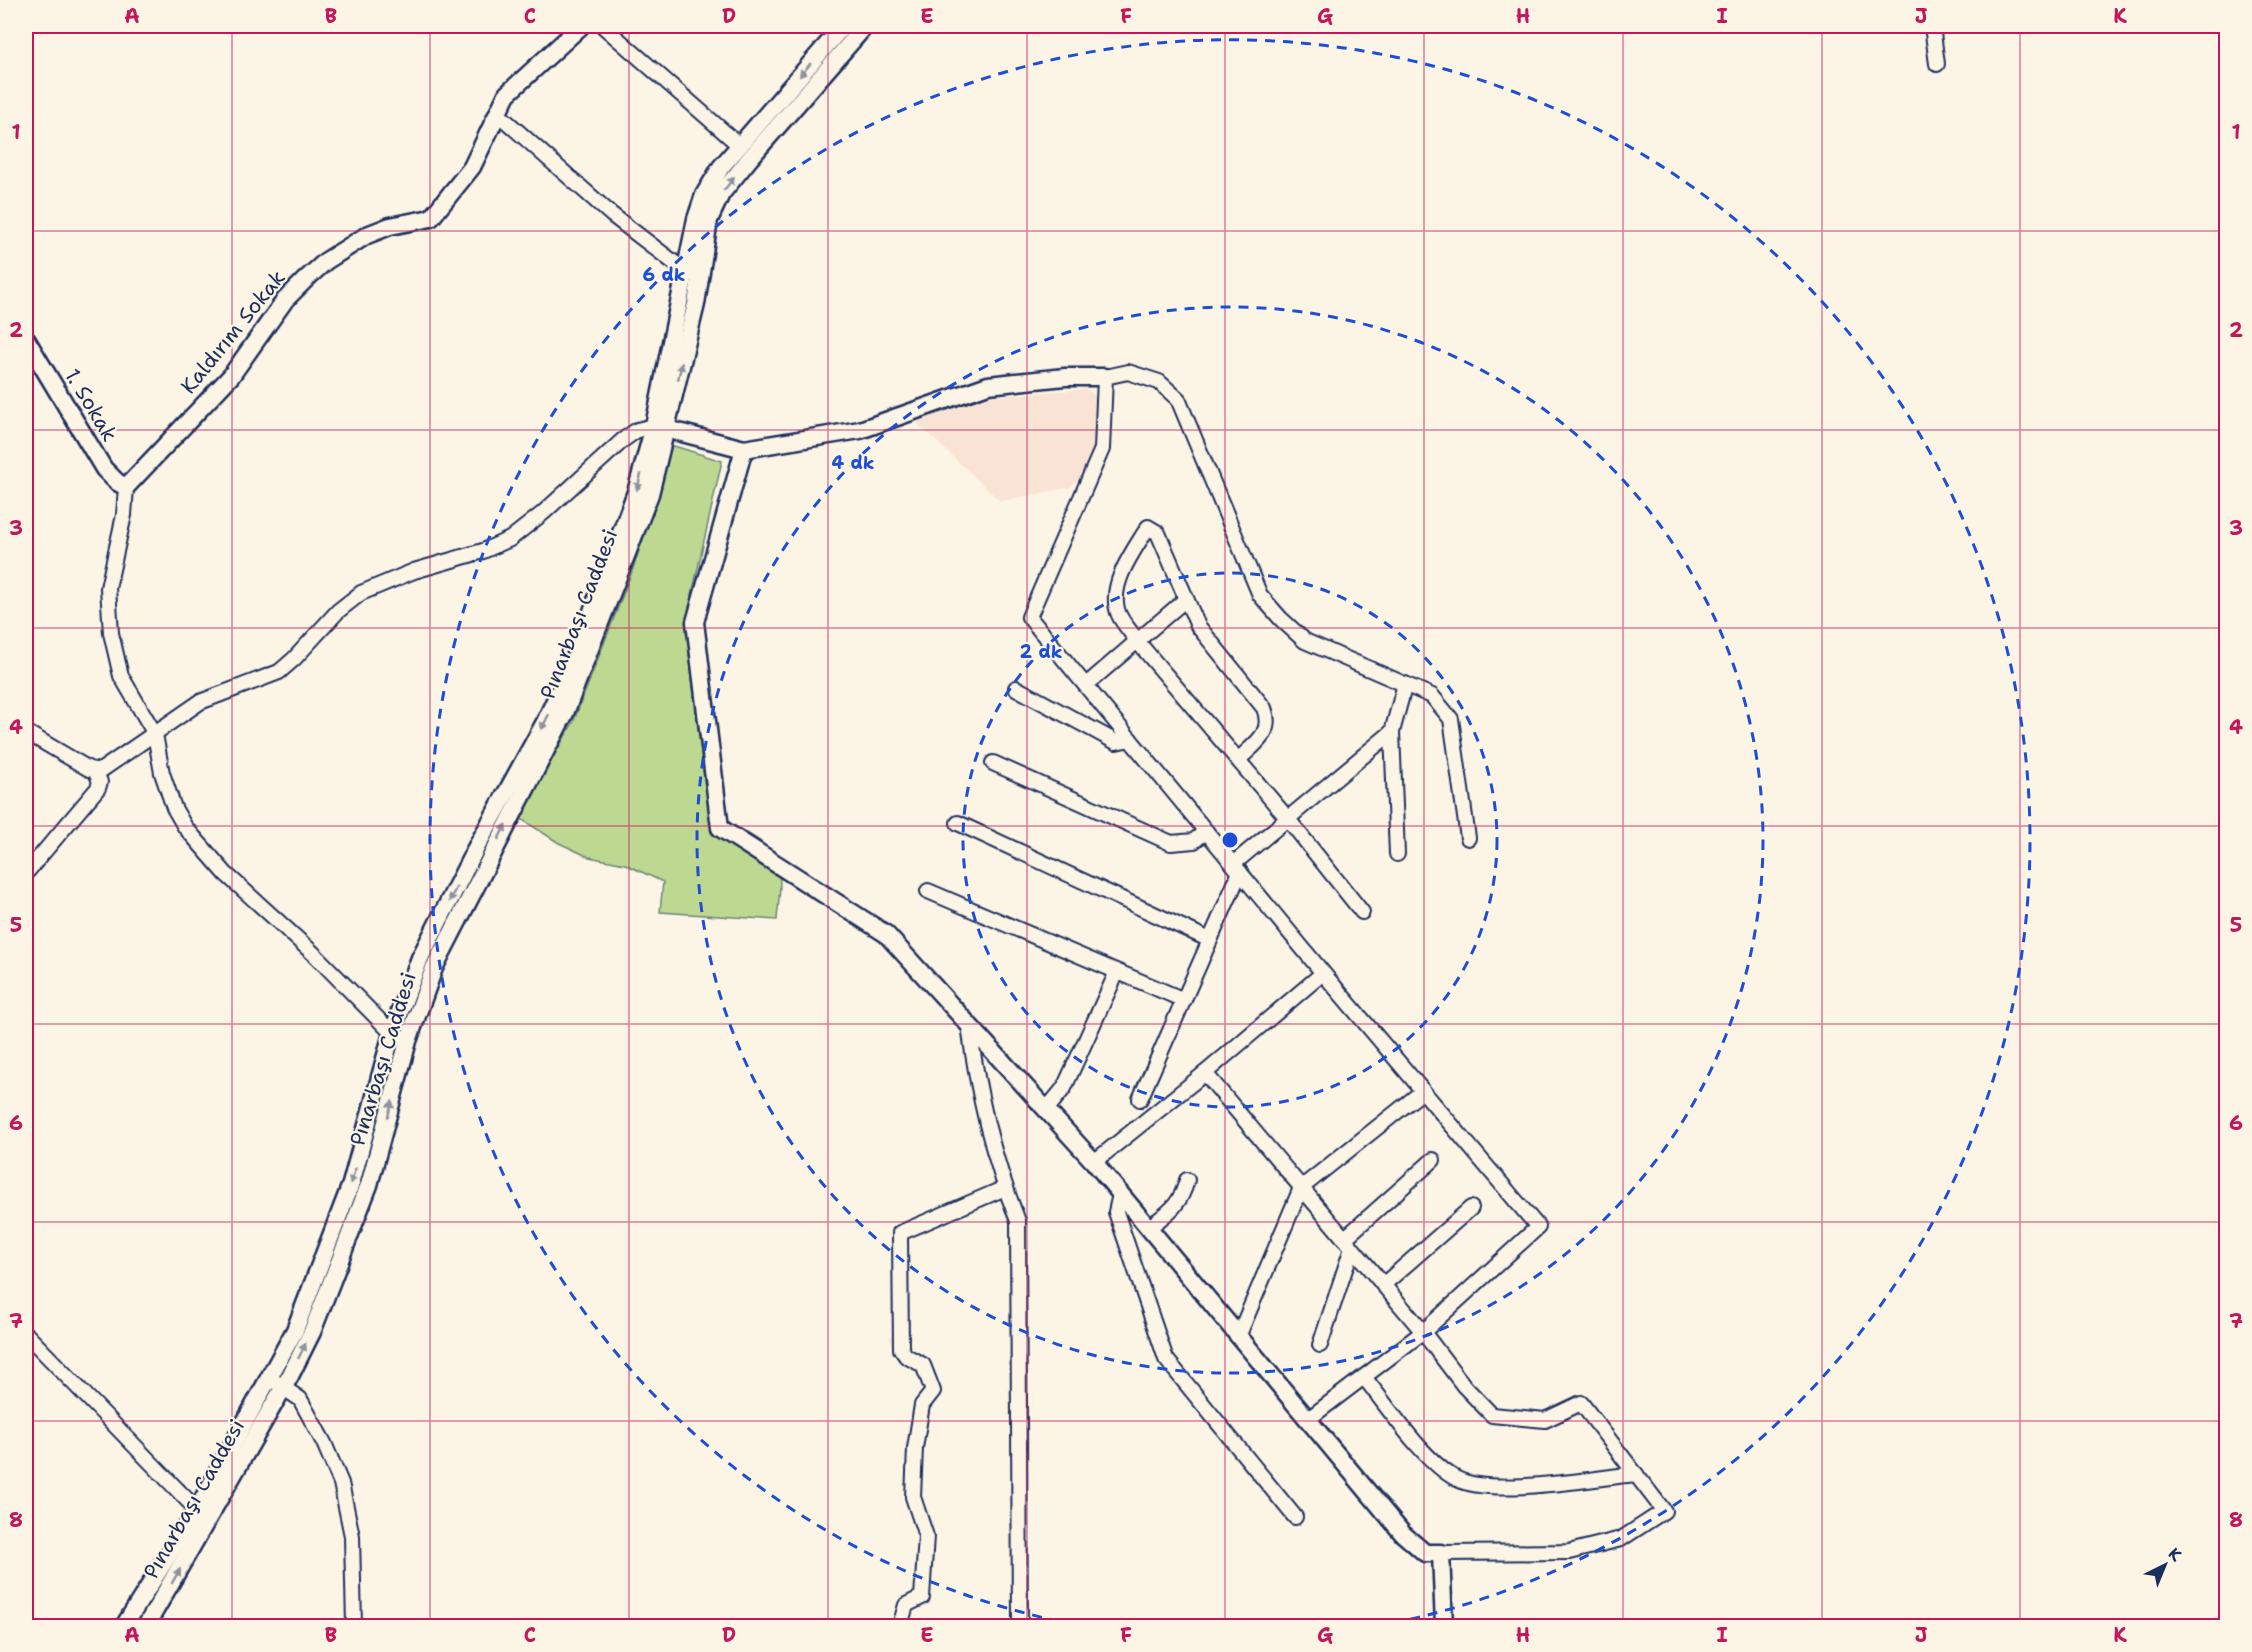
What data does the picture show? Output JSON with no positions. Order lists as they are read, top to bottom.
{
  "streets": {
    "street": ["Kaldırım Sokak", "1. Sokak", "Pınarbaşı Caddesi"]
  },
  "crossings": [
    ["Kaldırım Sokak", "1. Sokak"]
  ],
  "north": "top right",
  "grid": {
    "columns": [
      "A",
      "B",
      "C",
      "D",
      "E",
      "F",
      "G",
      "H",
      "I",
      "J",
      "K"
    ],
    "rows": [
      "1",
      "2",
      "3",
      "4",
      "5",
      "6",
      "7",
      "8"
    ]
  },
  "rings": ["6 dk", "4 dk", "2 dk"]
}
